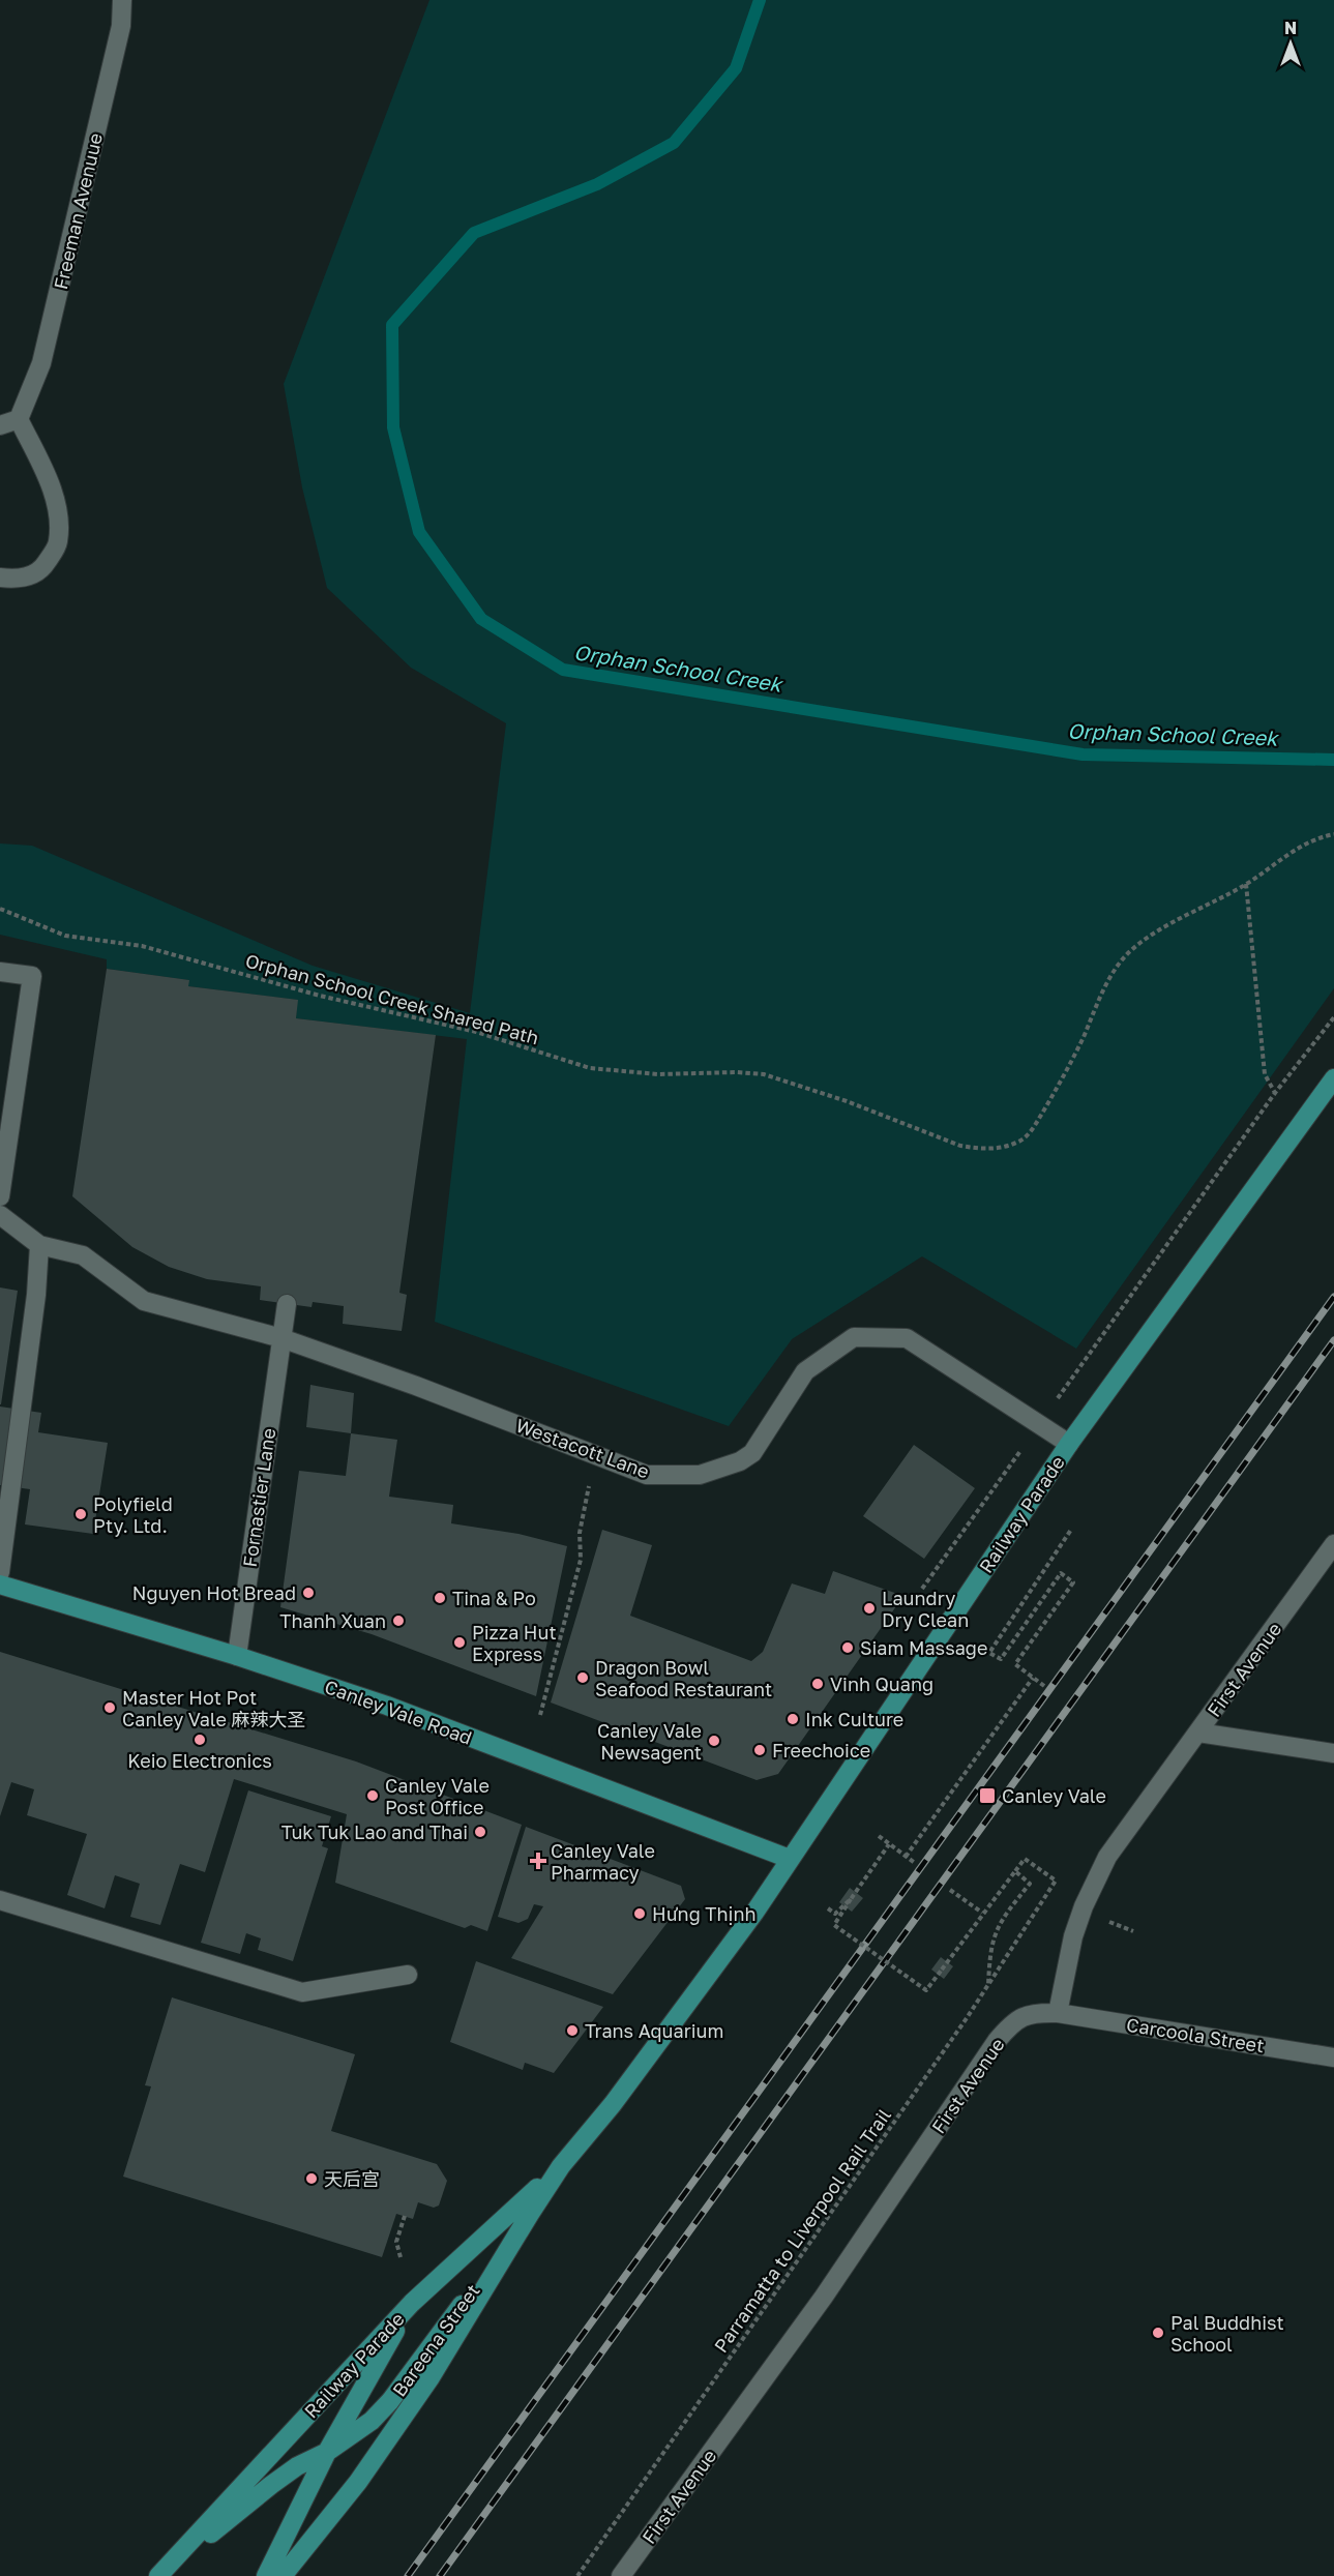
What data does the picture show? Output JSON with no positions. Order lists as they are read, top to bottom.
{
  "streets": {
    "main road": ["Railway Parade", "Canley Vale Road", "Bareena Street"],
    "street": [
      "Freeman Avenuue",
      "Westacott Lane",
      "Fornastier Lane",
      "First Avenue",
      "Carcoola Street"
    ],
    "path": ["Orphan School Creek Shared Path", "Parramatta to Liverpool Rail Trail"]
  },
  "crossings": [
    ["Westacott Lane", "Fornastier Lane"],
    ["Westacott Lane", "Railway Parade"],
    ["Fornastier Lane", "Canley Vale Road"],
    ["Railway Parade", "Canley Vale Road"],
    ["Railway Parade", "Bareena Street"],
    ["First Avenue", "Carcoola Street"]
  ],
  "water": ["Orphan School Creek"],
  "places": {
    "other": [
      "Polyfield Pty. Ltd.",
      "Nguyen Hot Bread",
      "Tina & Po",
      "Laundry Dry Clean",
      "Thanh Xuan",
      "Pizza Hut Express",
      "Siam Massage",
      "Dragon Bowl Seafood Restaurant",
      "Vinh Quang",
      "Master Hot Pot Canley Vale 麻辣大圣",
      "Ink Culture",
      "Keio Electronics",
      "Canley Vale Newsagent",
      "Freechoice",
      "Canley Vale Post Office",
      "Tuk Tuk Lao and Thai",
      "Hưng Thịnh",
      "Trans Aquarium",
      "天后宫",
      "Pal Buddhist School"
    ],
    "transit": ["Canley Vale"],
    "health": ["Canley Vale Pharmacy"]
  },
  "north": "top"
}
